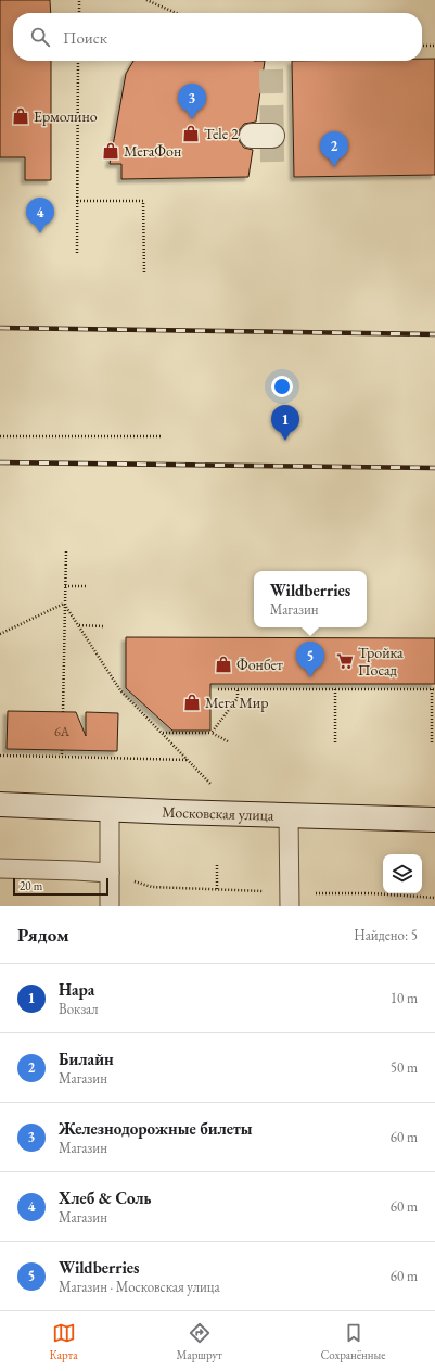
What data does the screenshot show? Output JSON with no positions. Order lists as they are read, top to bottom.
{
  "streets": {
    "main road": ["Московская улица"]
  },
  "places": {
    "shop": [
      "Ермолино",
      "Tele 2",
      "МегаФон",
      "Фонбет",
      "Мега Мир"
    ],
    "supermarket": ["Тройка Посад"]
  },
  "house_numbers": ["6А"],
  "scale_bar": "20 m",
  "page": {
    "search": "Поиск",
    "pins": [
      "3",
      "2",
      "4",
      "1",
      "5"
    ],
    "popup": ["Wildberries", "Магазин"],
    "scale": "20 m",
    "heading": ["Рядом", "Найдено: 5"],
    "list": [
      {
        "mark": "1",
        "name": "Нара",
        "note": "Вокзал",
        "value": "10 m"
      },
      {
        "mark": "2",
        "name": "Билайн",
        "note": "Магазин",
        "value": "50 m"
      },
      {
        "mark": "3",
        "name": "Железнодорожные билеты",
        "note": "Магазин",
        "value": "60 m"
      },
      {
        "mark": "4",
        "name": "Хлеб & Соль",
        "note": "Магазин",
        "value": "60 m"
      },
      {
        "mark": "5",
        "name": "Wildberries",
        "note": "Магазин · Московская улица",
        "value": "60 m"
      }
    ],
    "nav": ["Карта", "Маршрут", "Сохранённые"]
  }
}
